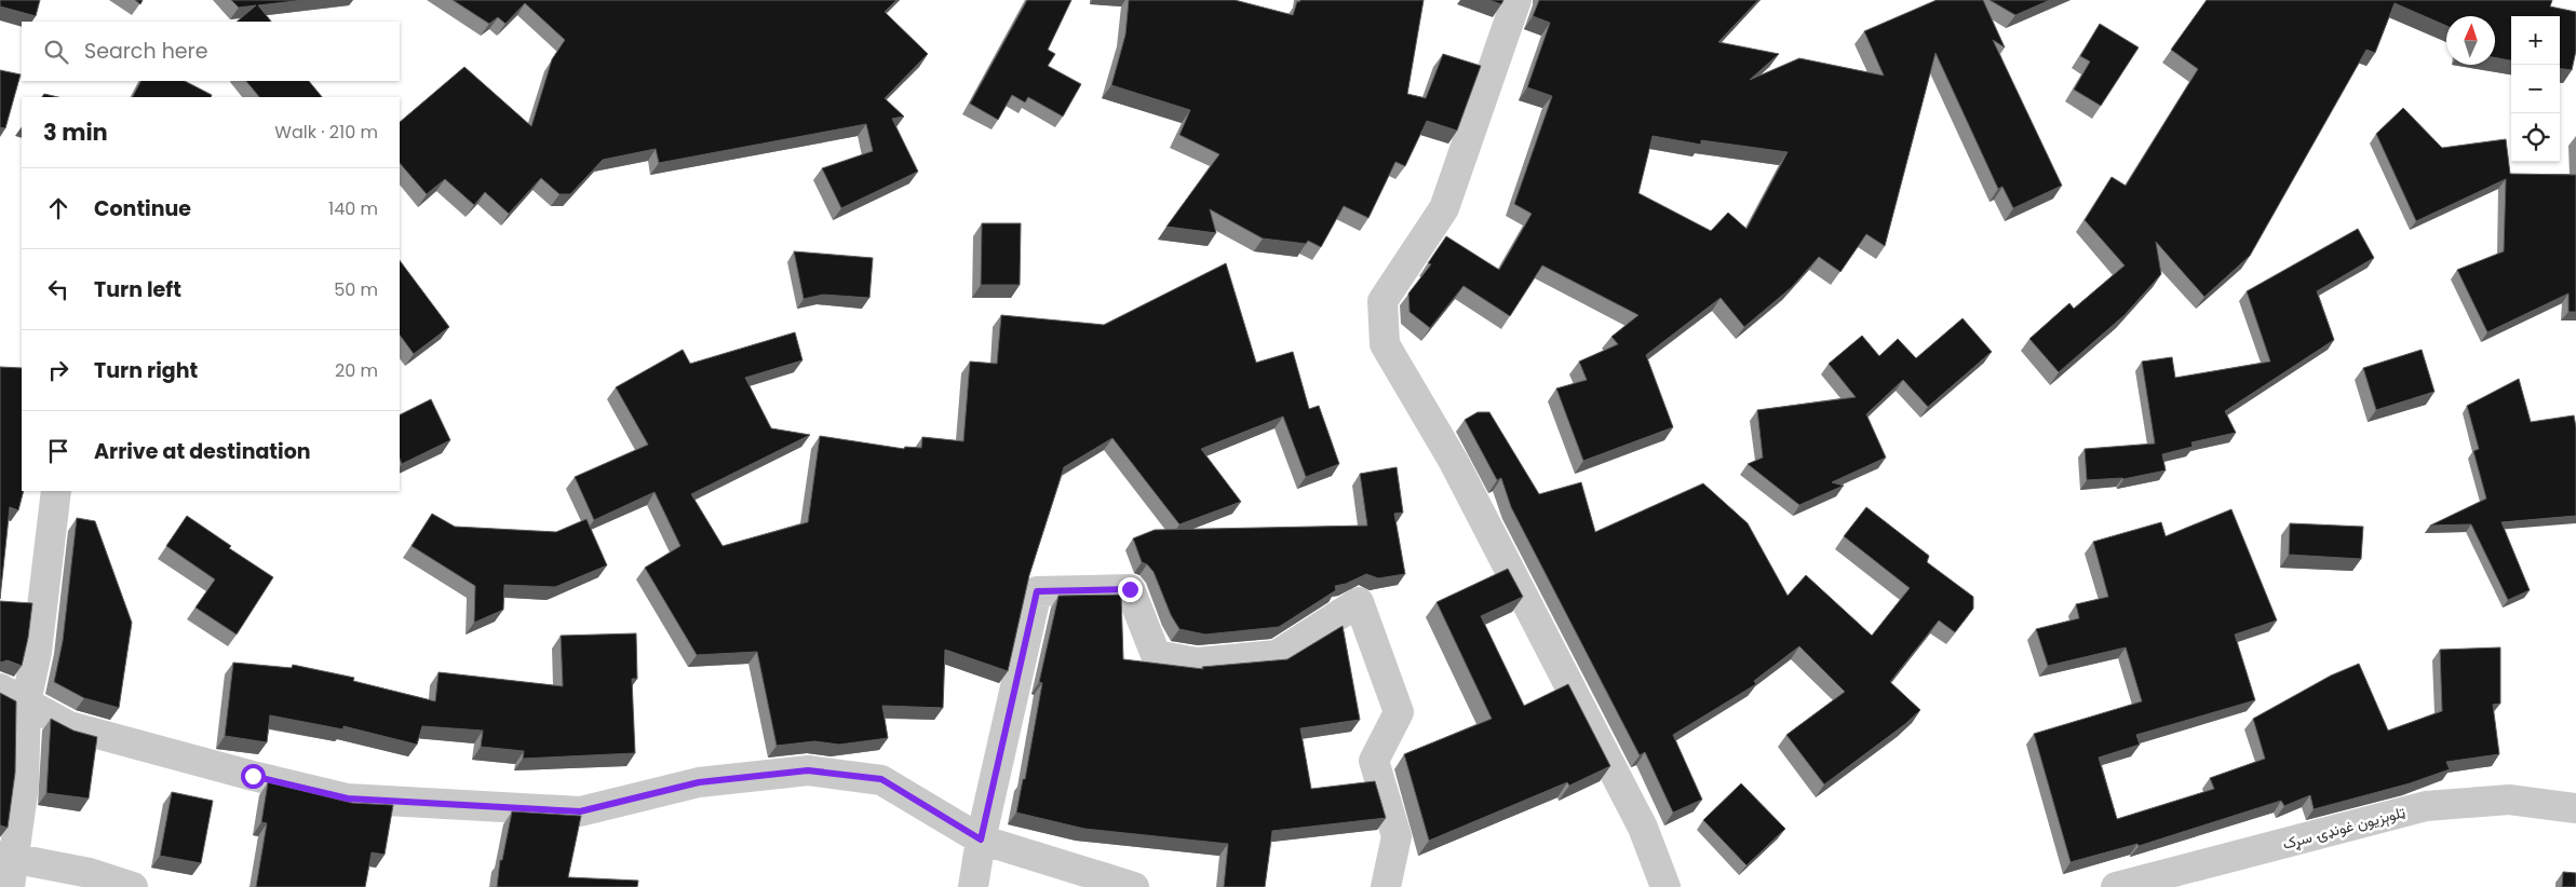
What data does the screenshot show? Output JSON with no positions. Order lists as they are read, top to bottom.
{
  "streets": {
    "street": ["ټلوېزيون غونډۍ سړک"]
  },
  "north": "top",
  "page": {
    "map_buttons": ["+", "−"],
    "search": "Search here",
    "heading": ["3 min", "Walk · 210 m"],
    "list": [
      ["Continue", "140 m"],
      ["Turn left", "50 m"],
      ["Turn right", "20 m"],
      "Arrive at destination"
    ]
  }
}
